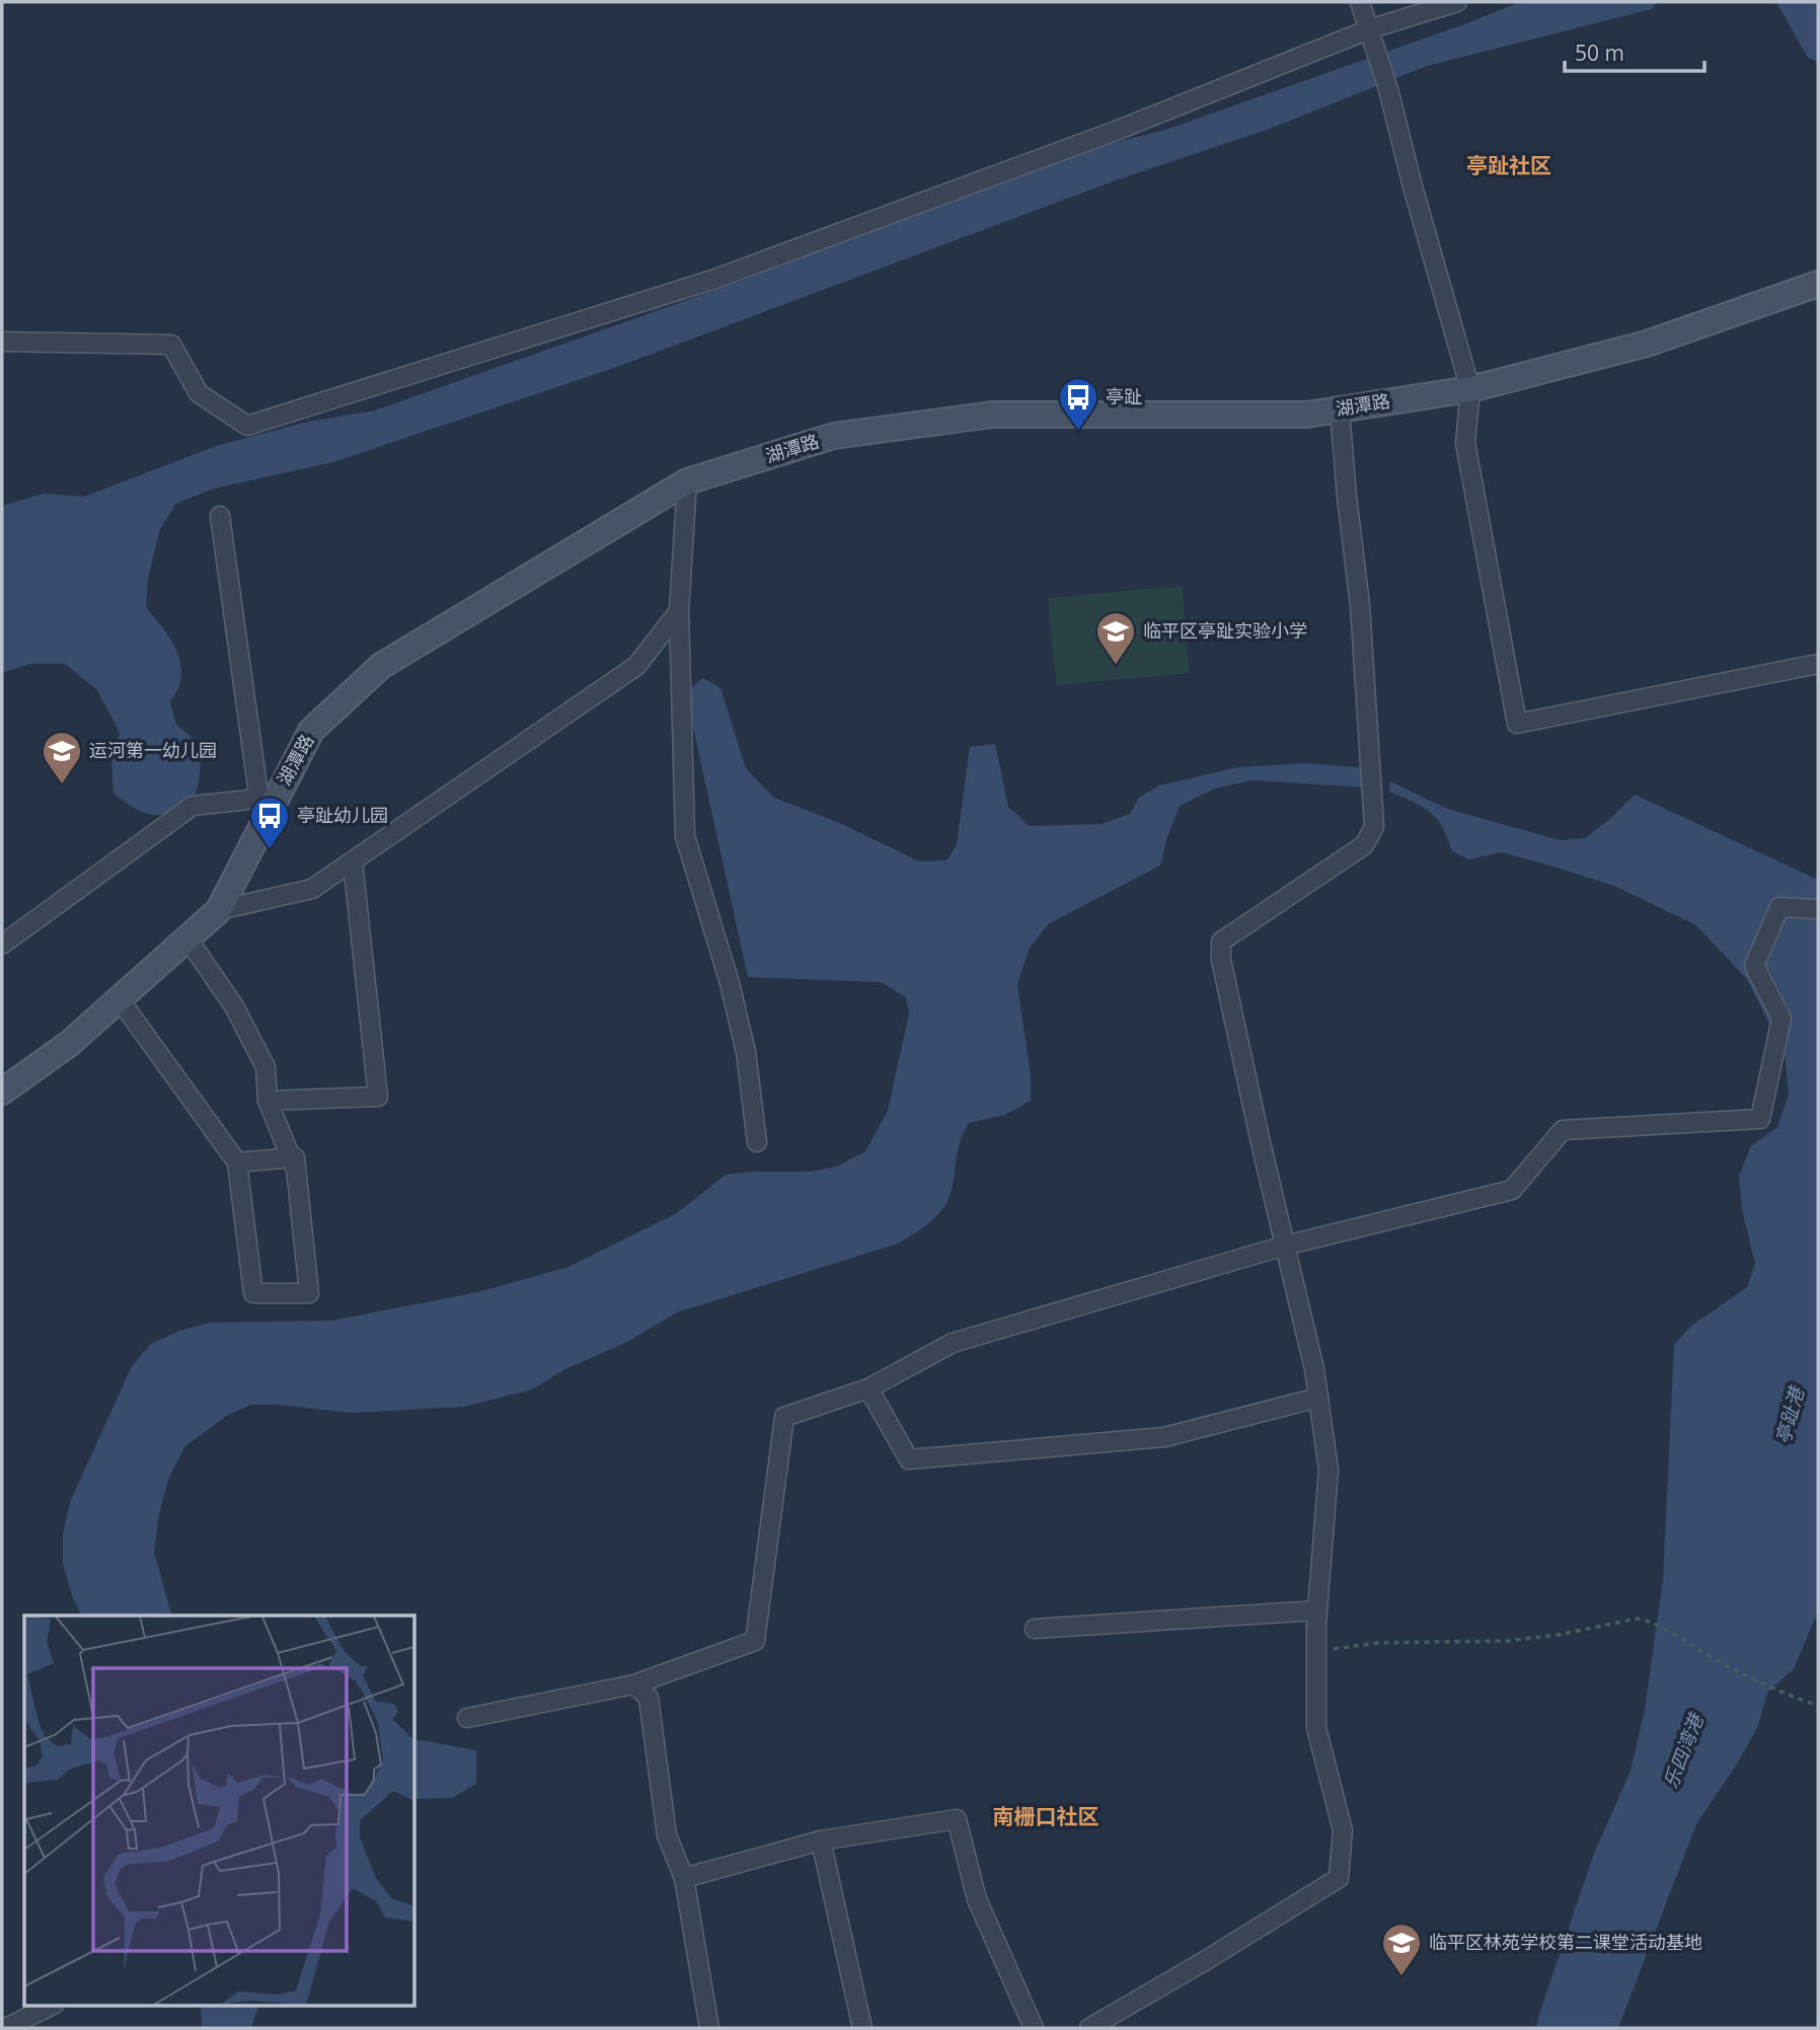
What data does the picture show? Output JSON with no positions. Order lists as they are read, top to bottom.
{
  "streets": {
    "street": ["湖潭路"]
  },
  "districts": ["亭趾社区", "南栅口社区"],
  "water": ["亭趾港", "乐四湾港"],
  "places": {
    "bus stop": ["亭趾", "亭趾幼儿园"],
    "school or university": ["临平区亭趾实验小学", "运河第一幼儿园", "临平区林苑学校第二课堂活动基地"]
  },
  "scale_bar": "50 m"
}
